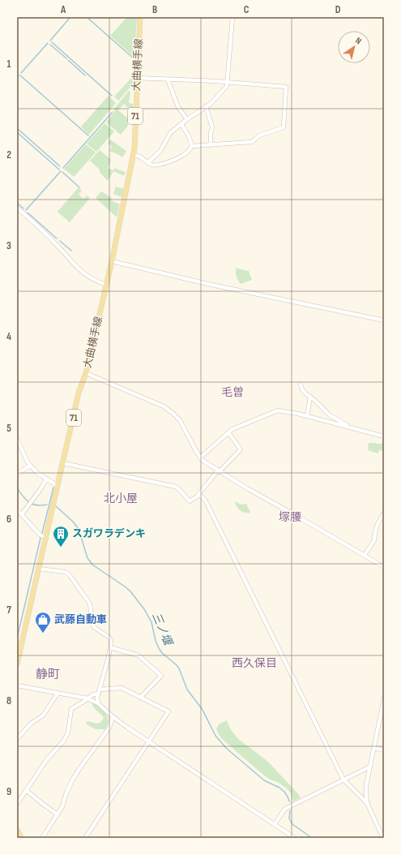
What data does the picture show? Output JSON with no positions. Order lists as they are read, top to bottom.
{
  "streets": {
    "main road": ["大曲横手線", "71"]
  },
  "districts": [
    "毛曽",
    "北小屋",
    "塚腰",
    "西久保目",
    "静町"
  ],
  "water": ["三ノ堰"],
  "places": {
    "building": ["スガワラデンキ"],
    "shop": ["武藤自動車"]
  },
  "north": "top right",
  "grid": {
    "columns": [
      "A",
      "B",
      "C",
      "D"
    ],
    "rows": [
      "1",
      "2",
      "3",
      "4",
      "5",
      "6",
      "7",
      "8",
      "9"
    ]
  }
}
